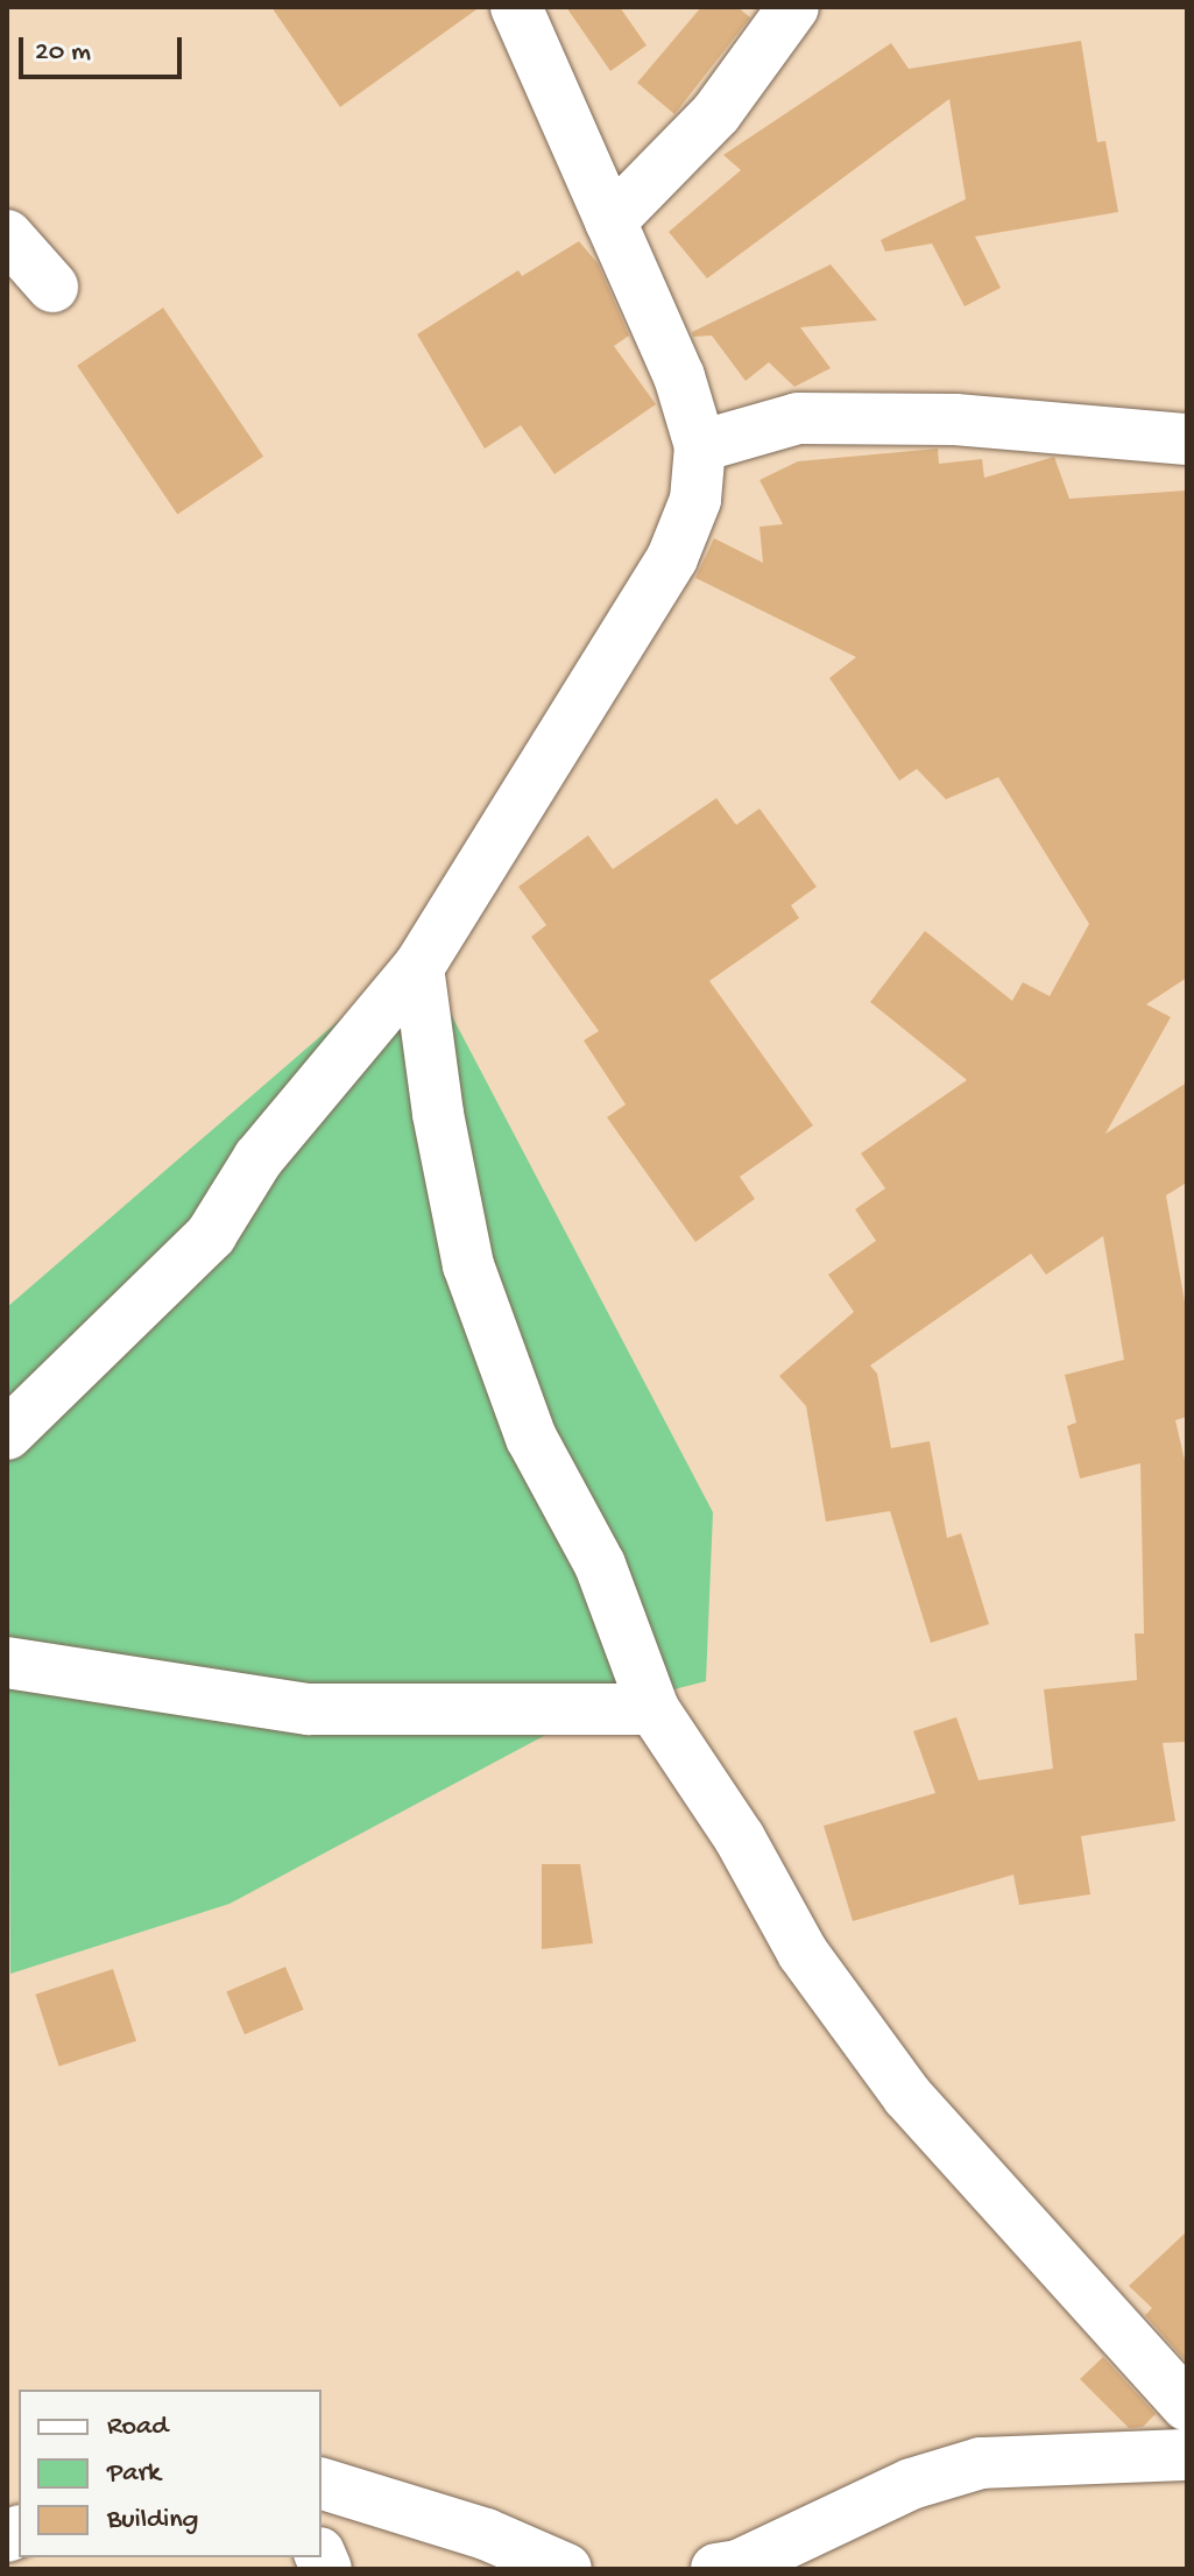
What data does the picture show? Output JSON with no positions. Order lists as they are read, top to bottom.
{
  "legend": ["Road", "Park", "Building"],
  "scale_bar": "20 m"
}
